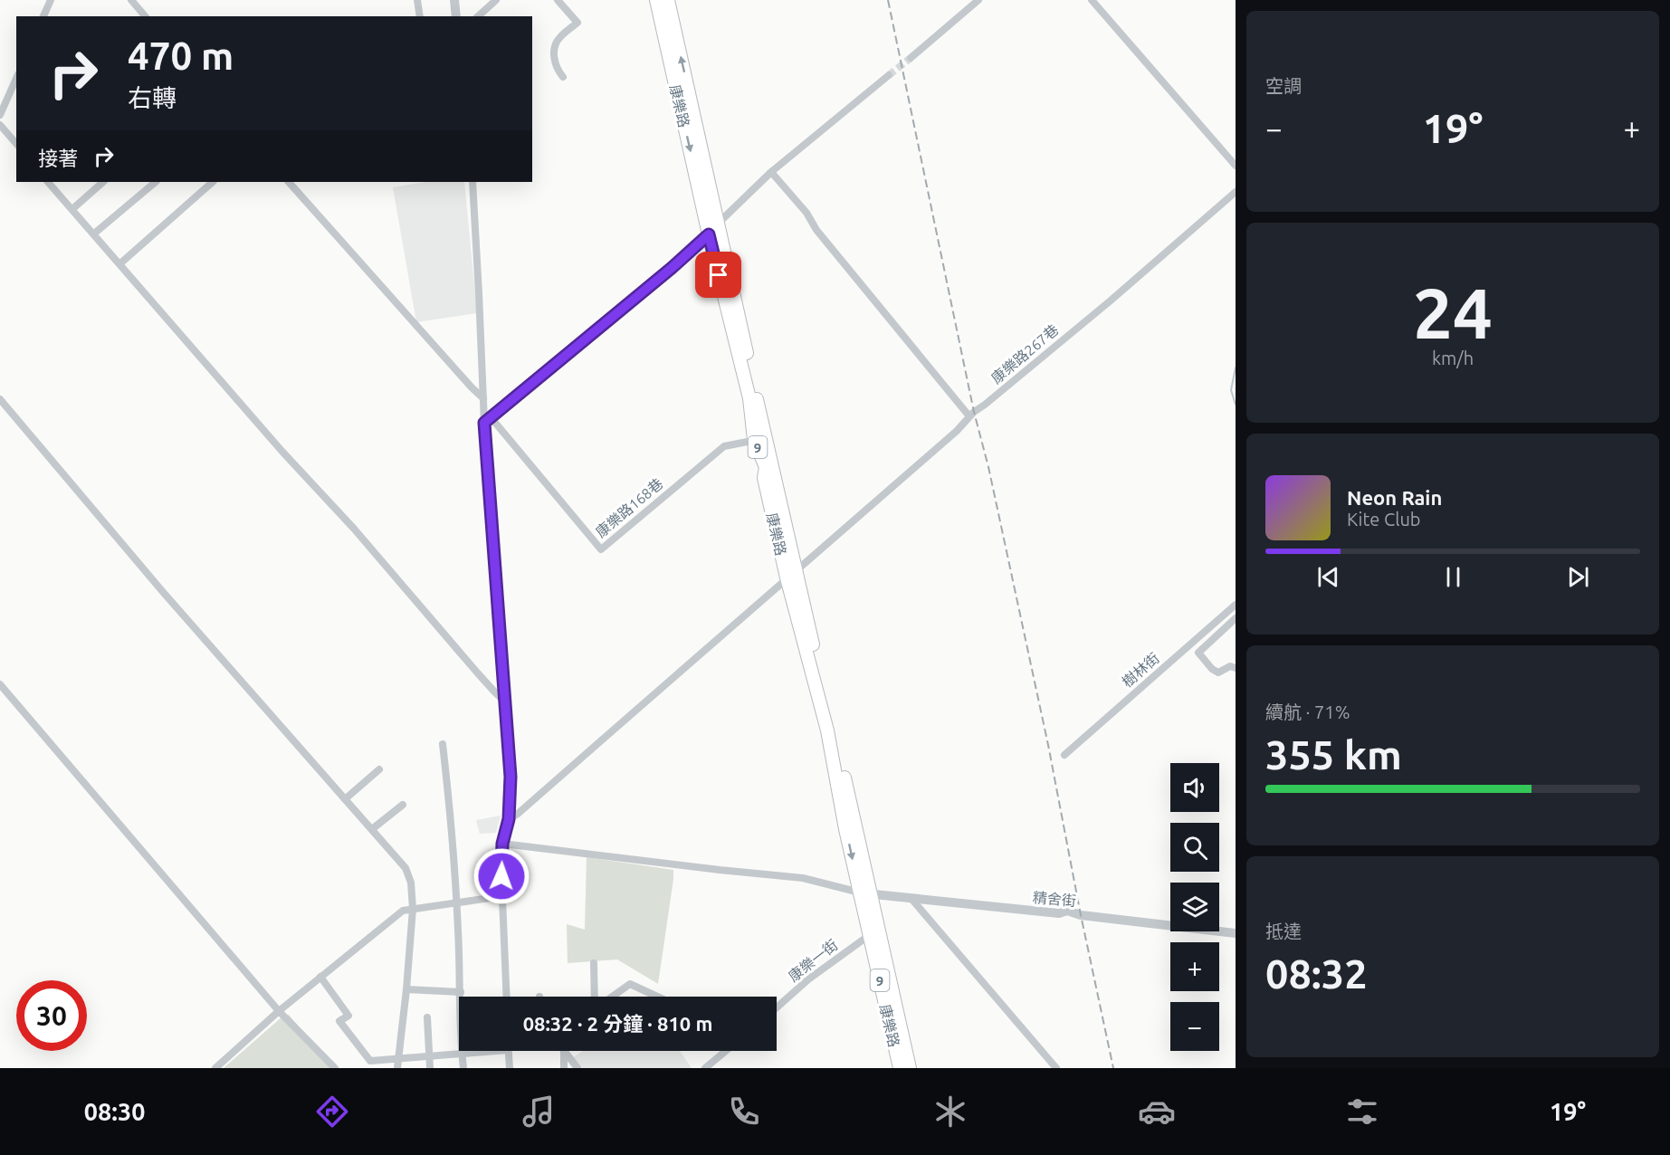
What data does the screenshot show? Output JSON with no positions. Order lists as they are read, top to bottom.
{
  "streets": {
    "main road": ["康樂路", "9"],
    "street": [
      "康樂路267巷",
      "康樂路168巷",
      "樹林街",
      "精舍街",
      "康樂一街"
    ]
  },
  "crossings": [
    ["康樂路", "康樂路267巷"],
    ["康樂路", "康樂路168巷"],
    ["康樂路", "精舍街"],
    ["康樂路", "康樂一街"]
  ],
  "page": {
    "tile": [
      "空調",
      ["24", "km/h"],
      ["續航 · 71%", "355 km"],
      ["抵達", "08:32"]
    ],
    "turn": ["470 m", "右轉"],
    "heat": ["−", "19°", "+"],
    "then": "接著",
    "song": ["Neon Rain", "Kite Club"],
    "map_buttons": ["+", "−"],
    "limit": "30",
    "trip": "08:32 · 2 分鐘 · 810 m",
    "tabs": ["08:30", "19°"]
  }
}
